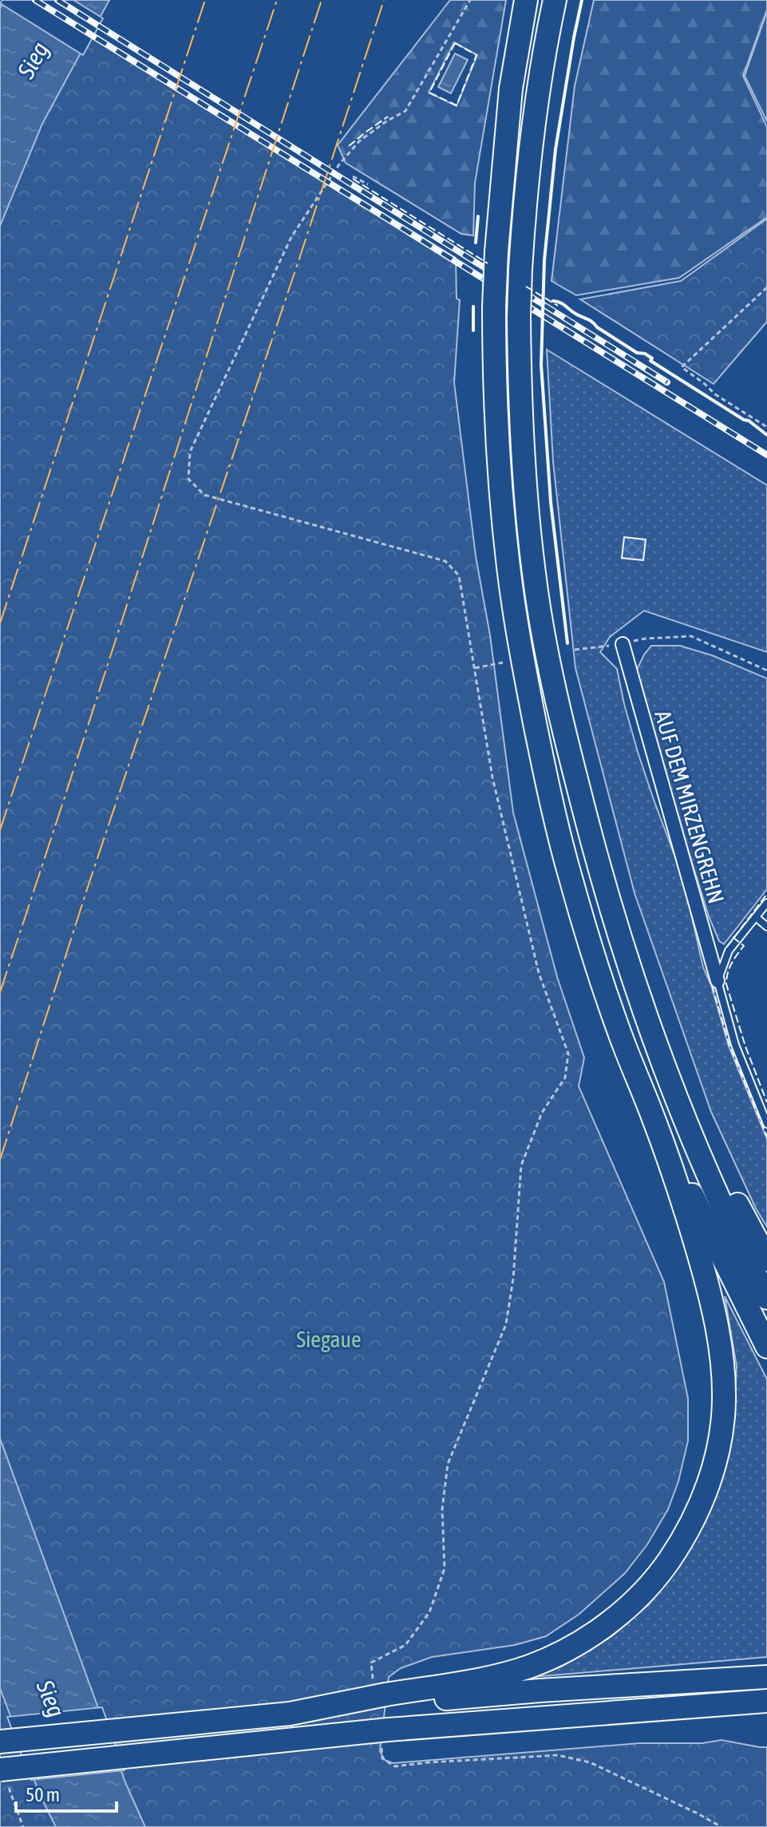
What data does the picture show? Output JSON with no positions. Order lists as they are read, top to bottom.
{
  "streets": {
    "street": ["AUF DEM MIRZENGREHN"]
  },
  "water": ["Sieg"],
  "parks": ["Siegaue"],
  "scale_bar": "50 m"
}
